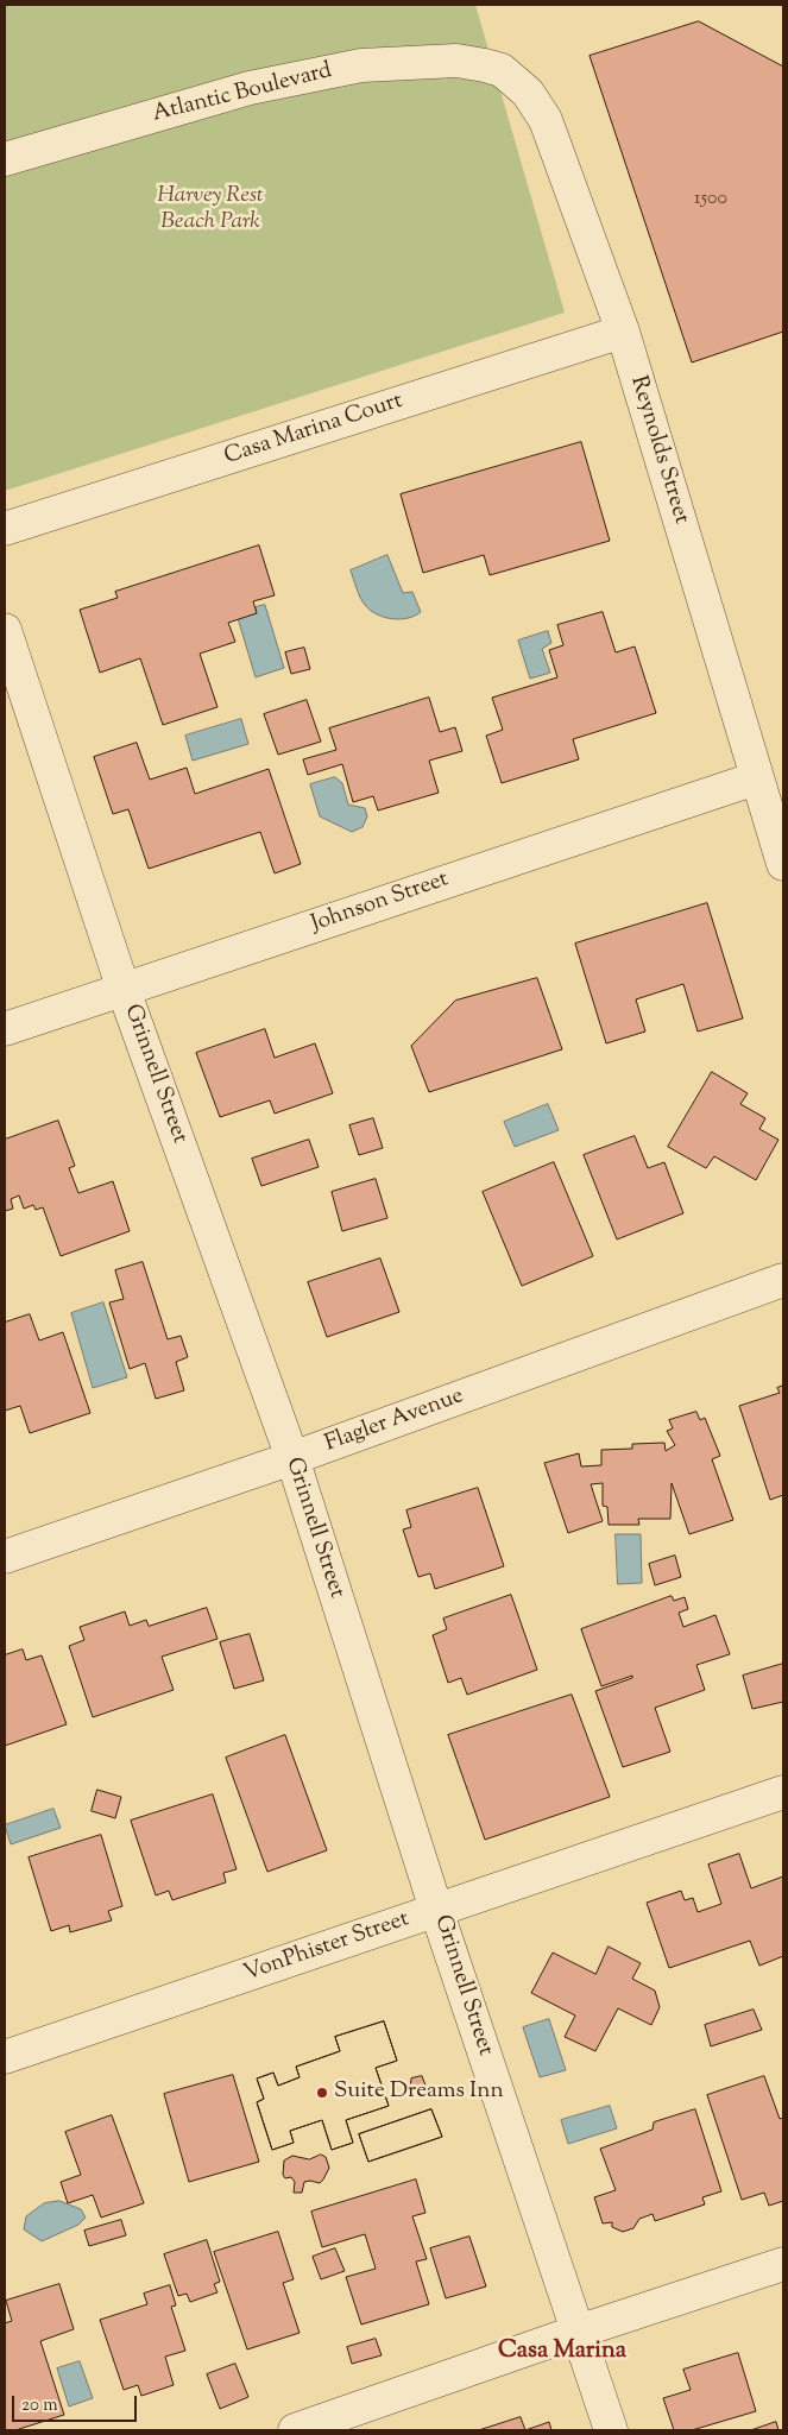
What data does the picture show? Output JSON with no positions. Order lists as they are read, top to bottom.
{
  "streets": {
    "street": [
      "Atlantic Boulevard",
      "Casa Marina Court",
      "Reynolds Street",
      "Johnson Street",
      "Grinnell Street",
      "Flagler Avenue",
      "VonPhister Street"
    ]
  },
  "crossings": [
    ["Atlantic Boulevard", "Reynolds Street"],
    ["Casa Marina Court", "Reynolds Street"],
    ["Reynolds Street", "Johnson Street"],
    ["Johnson Street", "Grinnell Street"],
    ["Grinnell Street", "Flagler Avenue"],
    ["Grinnell Street", "VonPhister Street"]
  ],
  "districts": ["Casa Marina"],
  "parks": ["Harvey Rest Beach Park"],
  "places": ["Suite Dreams Inn"],
  "house_numbers": ["1500"],
  "scale_bar": "20 m"
}
